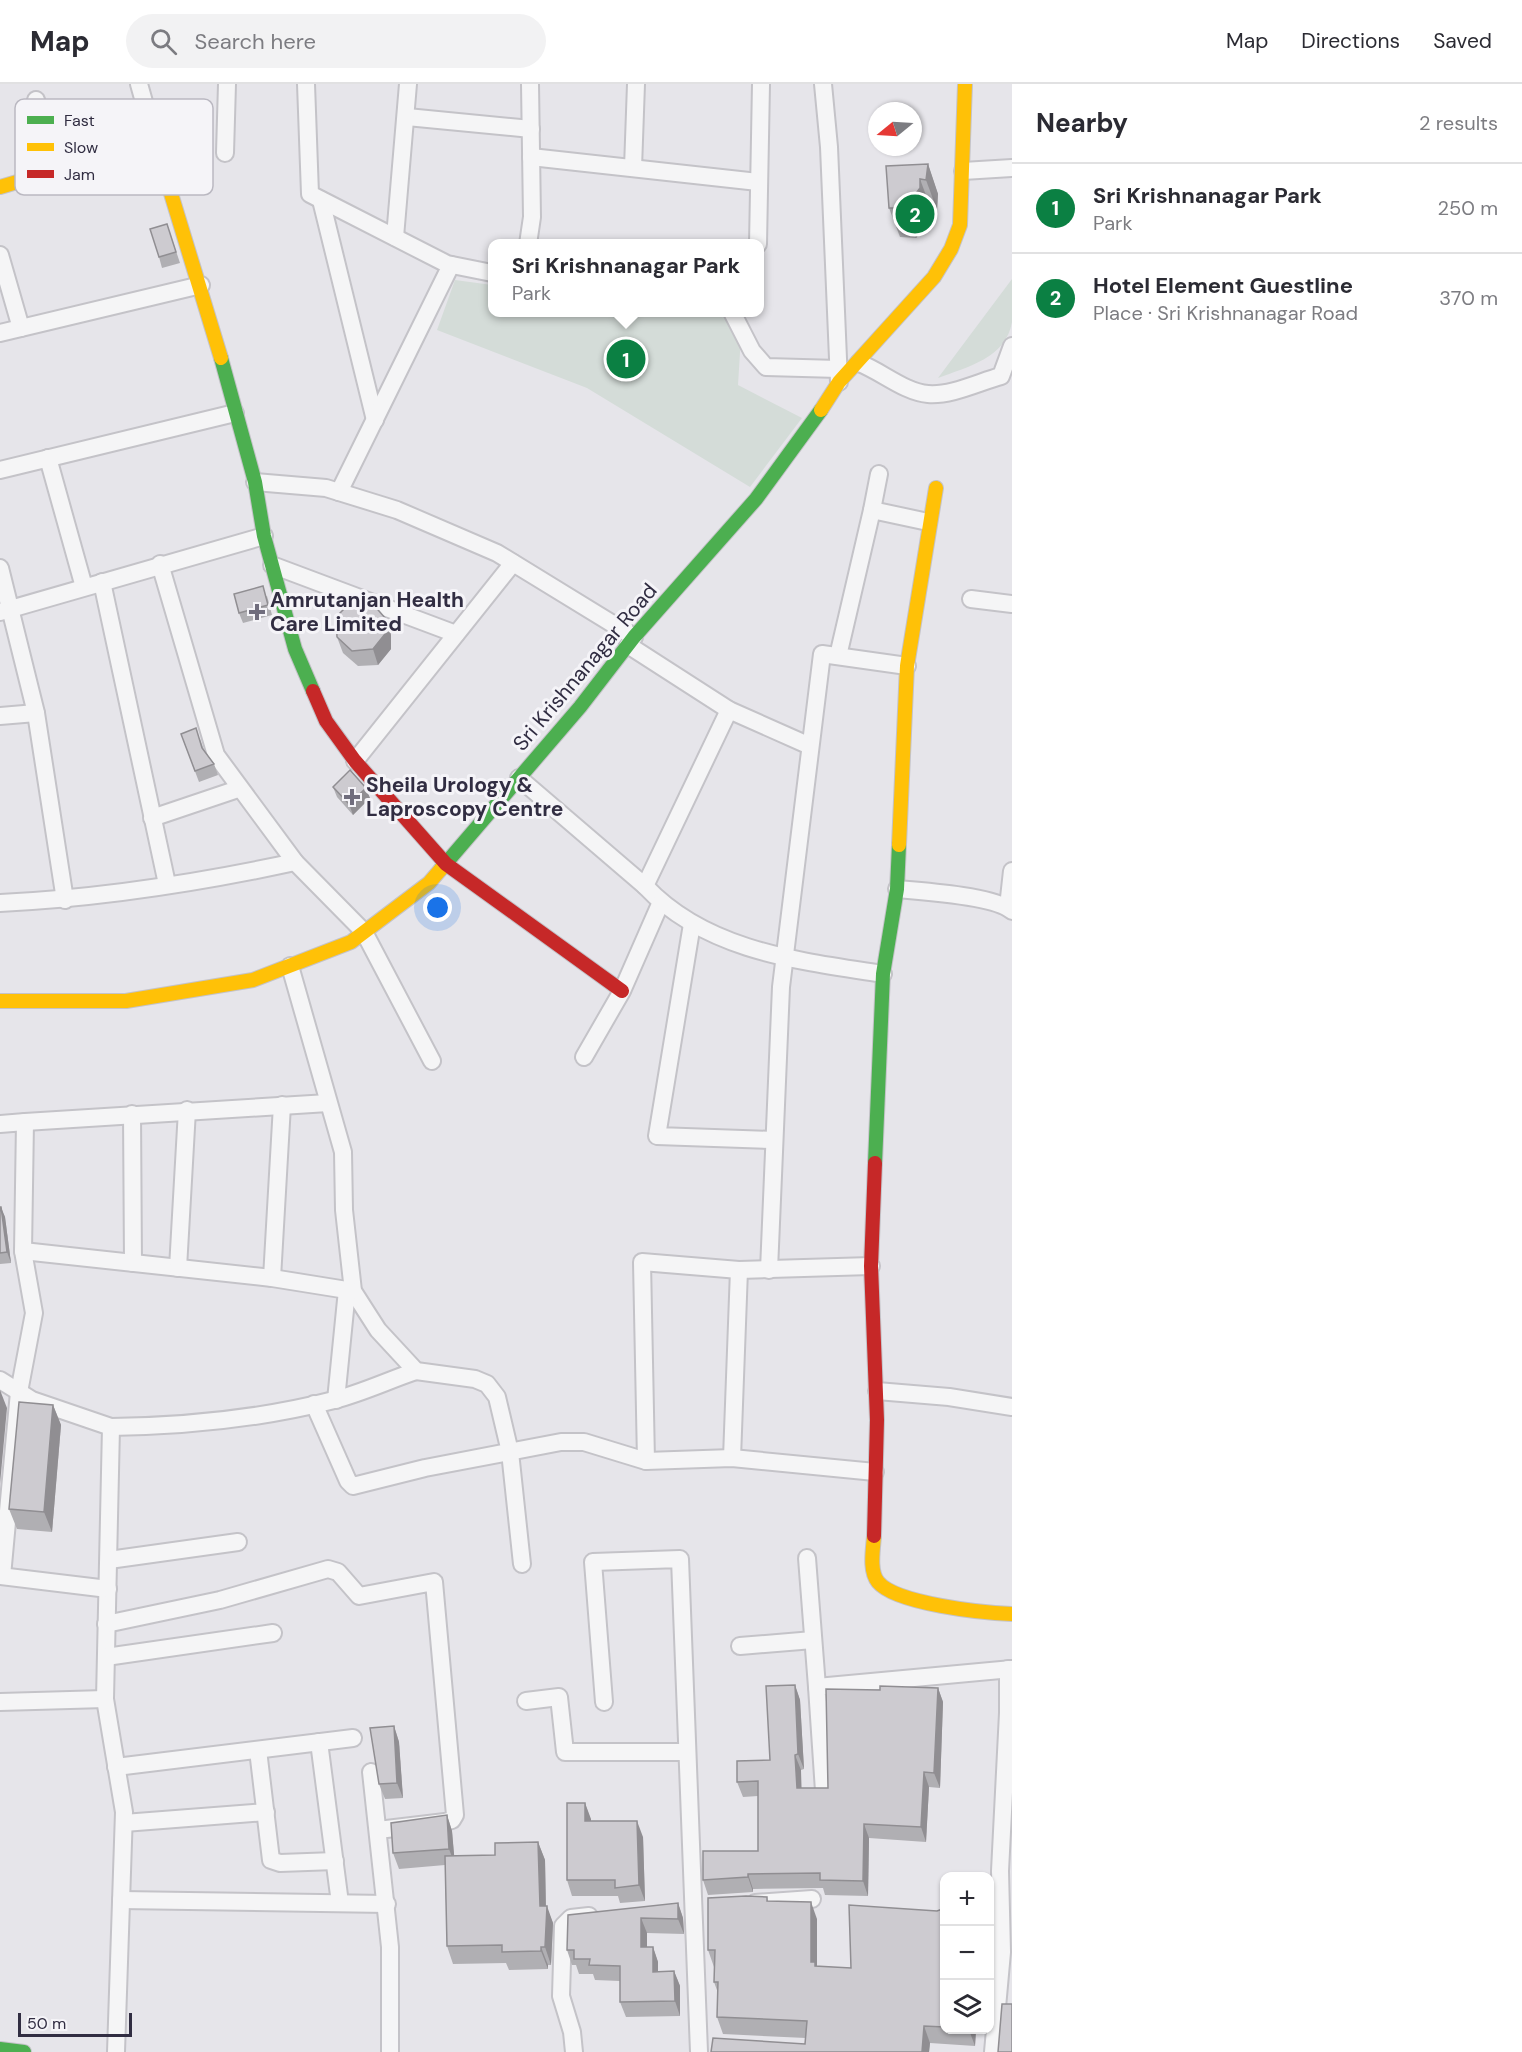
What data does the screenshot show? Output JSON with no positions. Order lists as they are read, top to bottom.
{
  "streets": {
    "street": ["Sri Krishnanagar Road"]
  },
  "places": {
    "health": ["Amrutanjan Health Care Limited", "Sheila Urology & Laproscopy Centre"]
  },
  "legend": ["Fast", "Slow", "Jam"],
  "scale_bar": "50 m",
  "north": "left",
  "page": {
    "header": "Map",
    "search": "Search here",
    "nav": ["Map", "Directions", "Saved"],
    "heading": ["Nearby", "2 results"],
    "list": [
      {
        "mark": "1",
        "name": "Sri Krishnanagar Park",
        "note": "Park",
        "value": "250 m"
      },
      {
        "mark": "2",
        "name": "Hotel Element Guestline",
        "note": "Place · Sri Krishnanagar Road",
        "value": "370 m"
      }
    ],
    "pins": ["2", "1"],
    "popup": ["Sri Krishnanagar Park", "Park"],
    "map_buttons": ["+", "−"],
    "scale": "50 m"
  }
}
